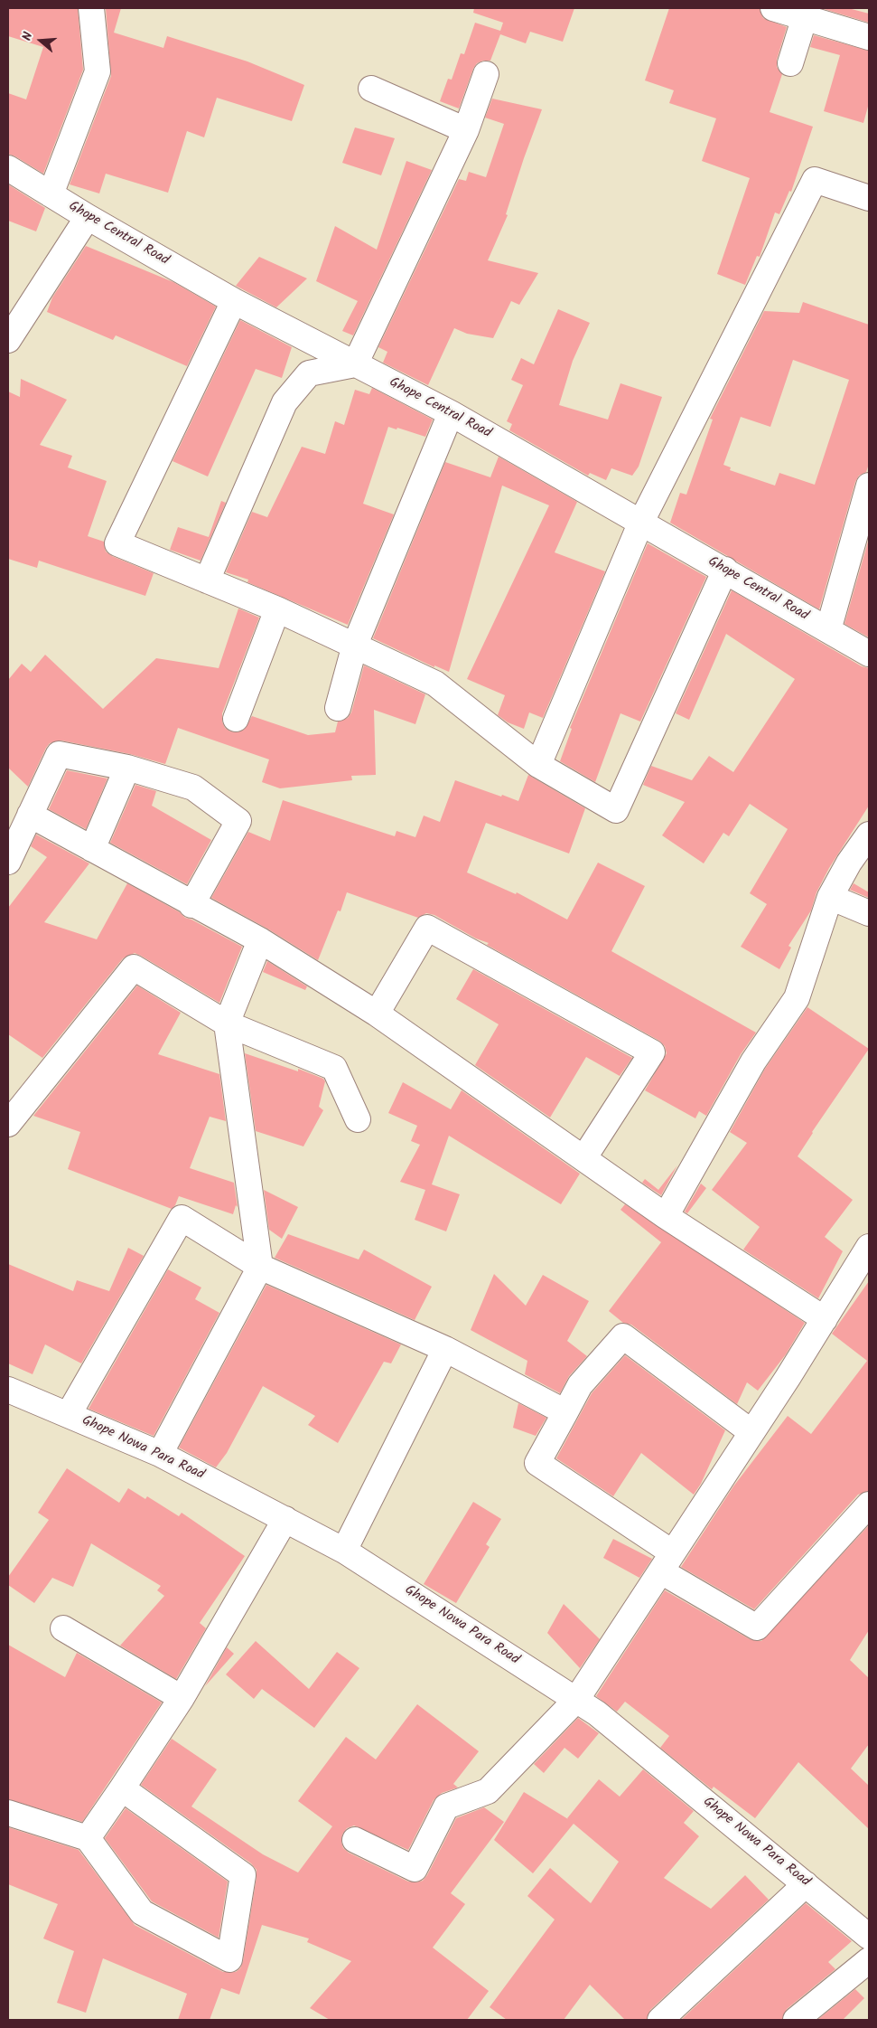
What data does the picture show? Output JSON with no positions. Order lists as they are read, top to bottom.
{
  "streets": {
    "street": ["Ghope Central Road", "Ghope Nowa Para Road"]
  },
  "north": "left"
}
